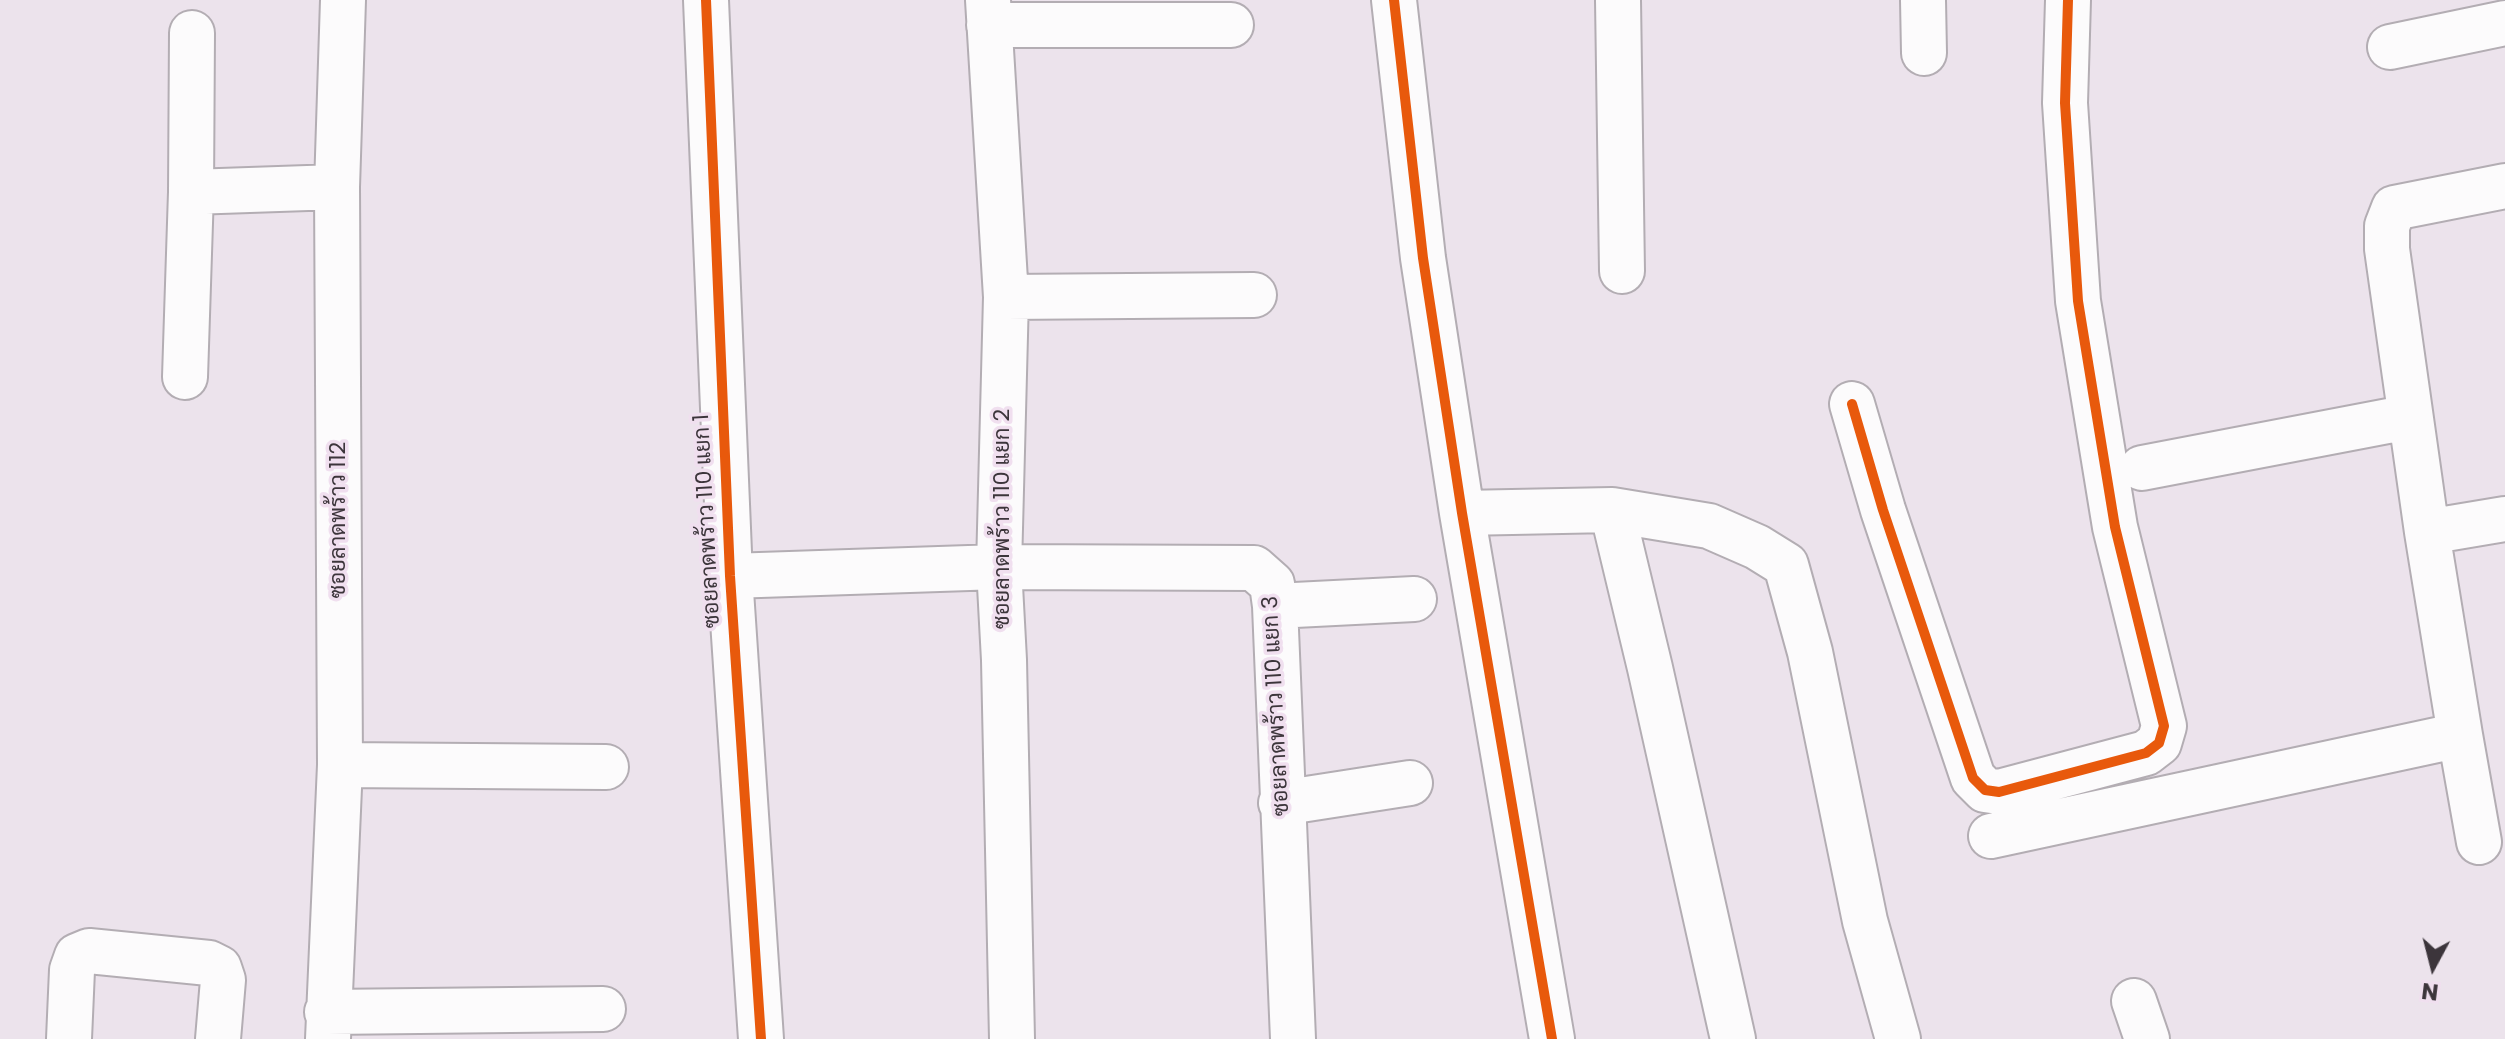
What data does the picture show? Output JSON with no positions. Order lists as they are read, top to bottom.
{
  "streets": {
    "street": [
      "ซอยลาดพร้าว 110 แยก 2",
      "ซอยลาดพร้าว 112",
      "ซอยลาดพร้าว 110 แยก 1",
      "ซอยลาดพร้าว 110 แยก 3"
    ]
  },
  "crossings": [
    ["ซอยลาดพร้าว 110 แยก 2", "ซอยลาดพร้าว 110 แยก 3"],
    ["ซอยลาดพร้าว 110 แยก 1", "ซอยลาดพร้าว 110 แยก 3"]
  ],
  "north": "bottom"
}
